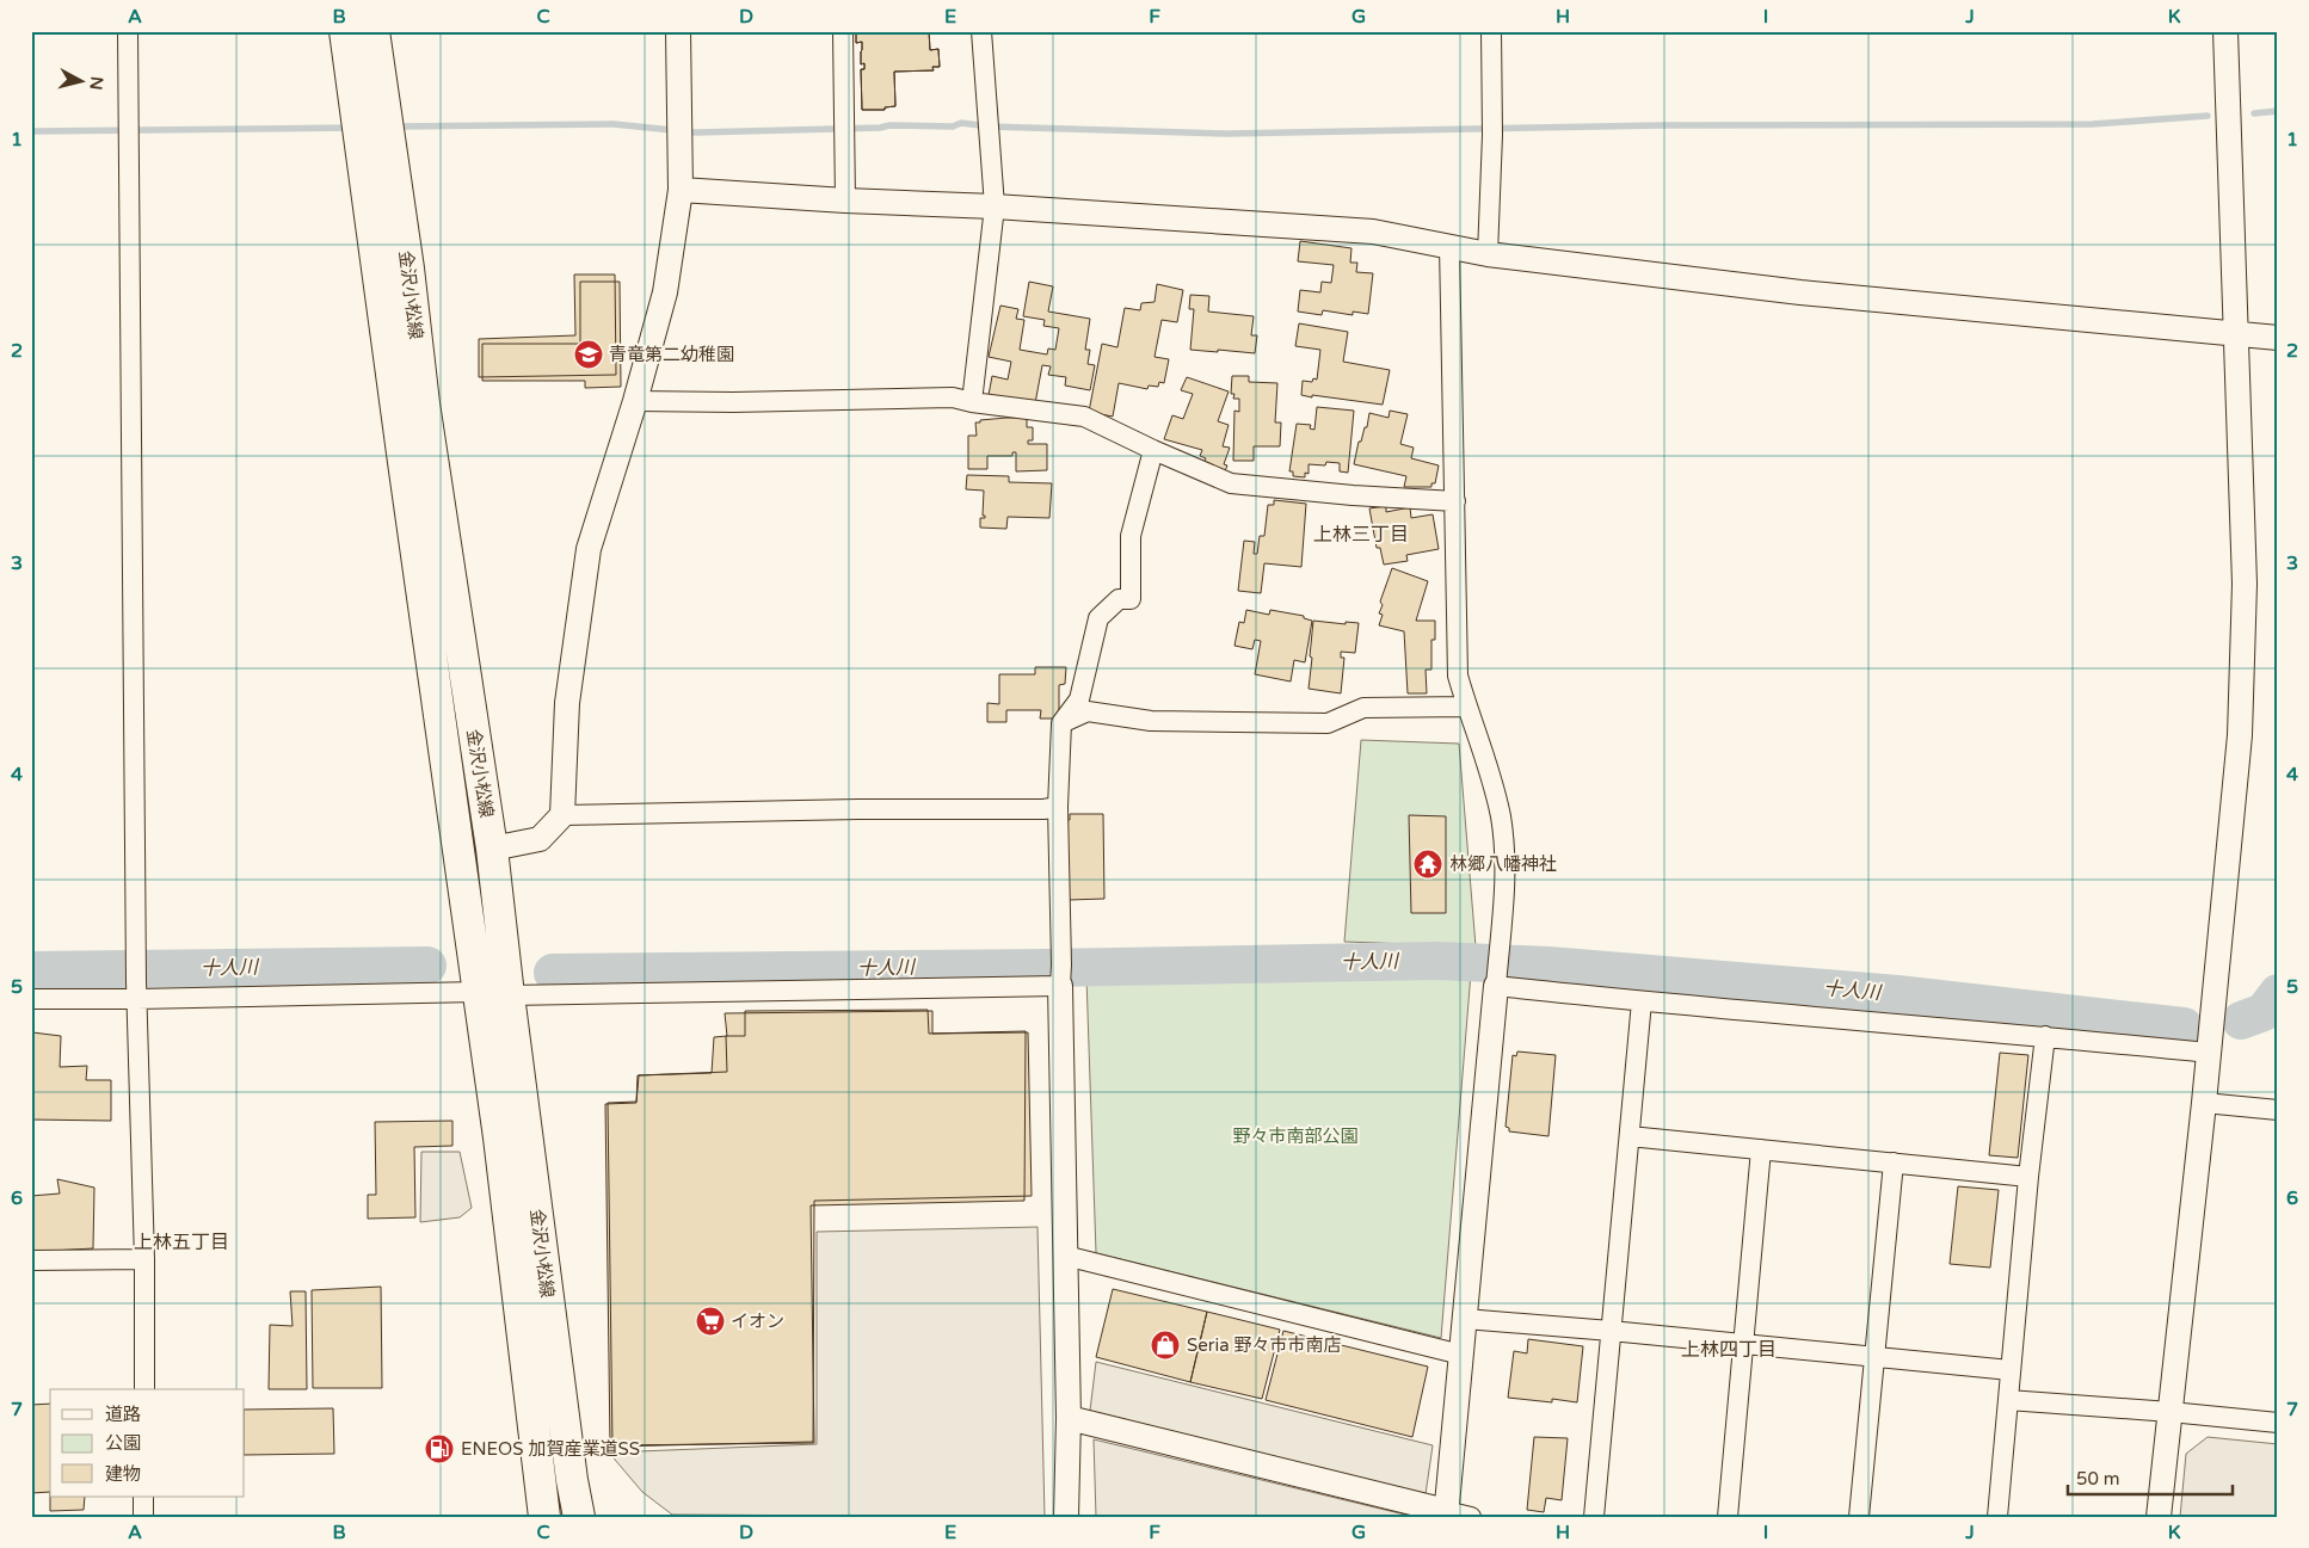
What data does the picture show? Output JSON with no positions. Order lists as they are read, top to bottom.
{
  "streets": {
    "main road": ["金沢小松線"]
  },
  "districts": ["上林三丁目", "上林五丁目", "上林四丁目"],
  "water": ["十人川"],
  "parks": ["野々市南部公園"],
  "places": {
    "school or university": ["青竜第二幼稚園"],
    "temple": ["林郷八幡神社"],
    "supermarket": ["イオン"],
    "shop": ["Seria 野々市市南店"],
    "fuel station": ["ENEOS 加賀産業道SS"]
  },
  "legend": ["道路", "公園", "建物"],
  "scale_bar": "50 m",
  "north": "right",
  "grid": {
    "columns": [
      "A",
      "B",
      "C",
      "D",
      "E",
      "F",
      "G",
      "H",
      "I",
      "J",
      "K"
    ],
    "rows": [
      "1",
      "2",
      "3",
      "4",
      "5",
      "6",
      "7"
    ]
  }
}
